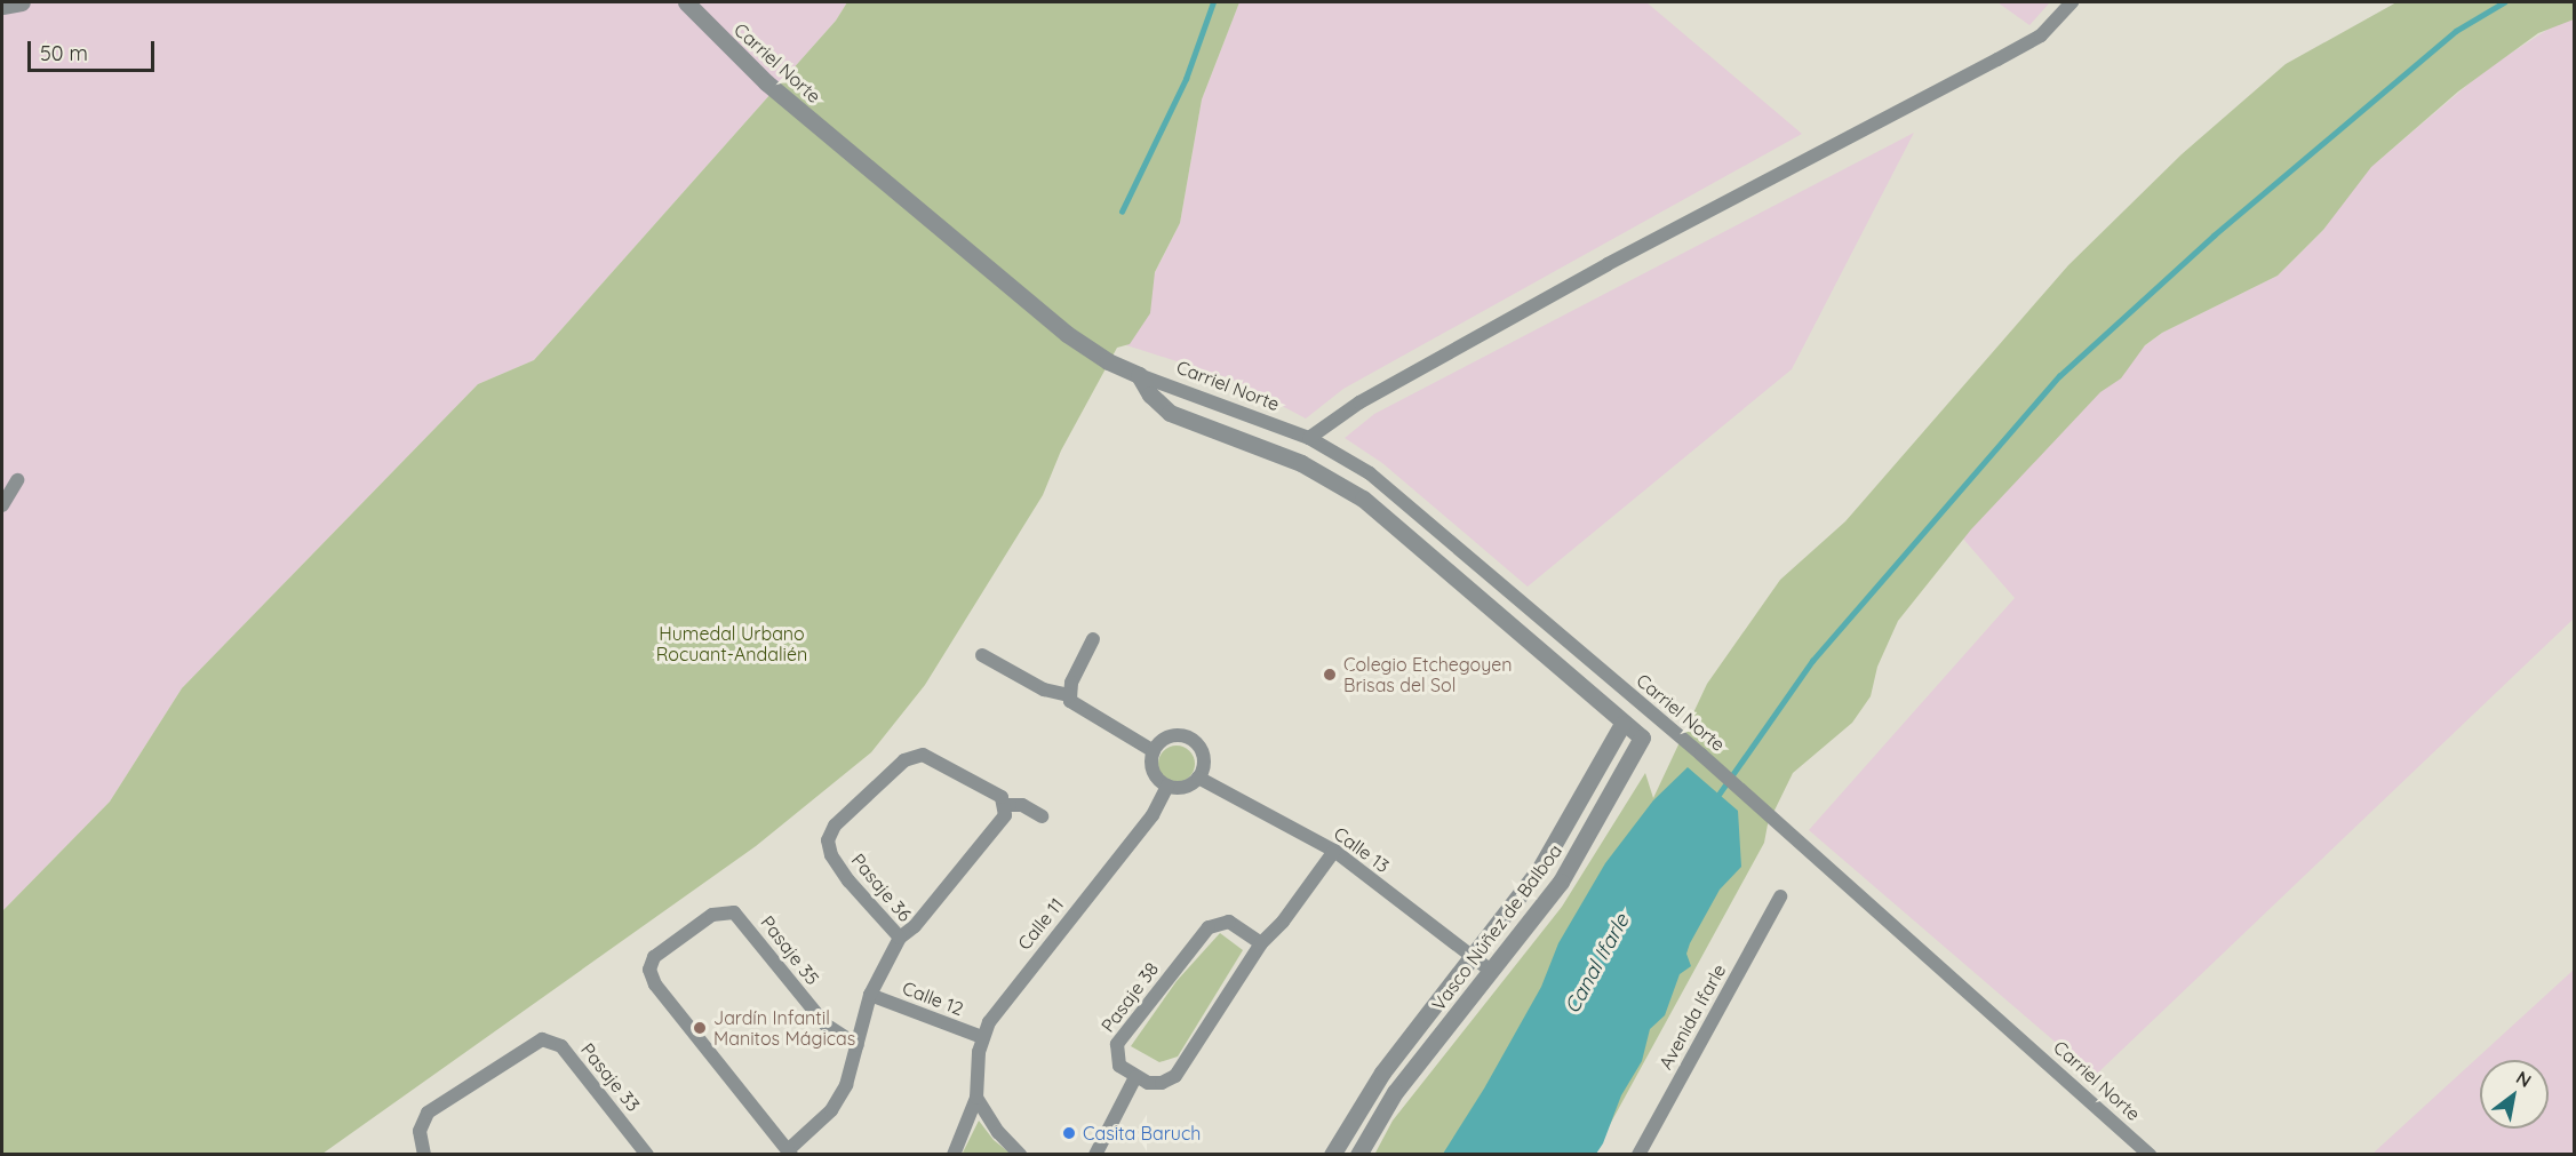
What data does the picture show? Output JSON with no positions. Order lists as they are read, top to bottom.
{
  "streets": {
    "street": [
      "Carriel Norte",
      "Calle 13",
      "Pasaje 36",
      "Calle 11",
      "Vasco Núñez de Balboa",
      "Pasaje 35",
      "Pasaje 38",
      "Calle 12",
      "Avenida Ifarle",
      "Pasaje 33"
    ]
  },
  "crossings": [
    ["Carriel Norte", "Vasco Núñez de Balboa"],
    ["Calle 13", "Calle 11"],
    ["Calle 13", "Vasco Núñez de Balboa"],
    ["Pasaje 36", "Calle 12"],
    ["Calle 11", "Calle 12"],
    ["Pasaje 35", "Calle 12"]
  ],
  "water": ["Canal Ifarle"],
  "parks": ["Humedal Urbano Rocuant-Andalién"],
  "places": ["Colegio Etchegoyen Brisas del Sol", "Jardín Infantil Manitos Mágicas", "Casita Baruch"],
  "scale_bar": "50 m",
  "north": "top right"
}
